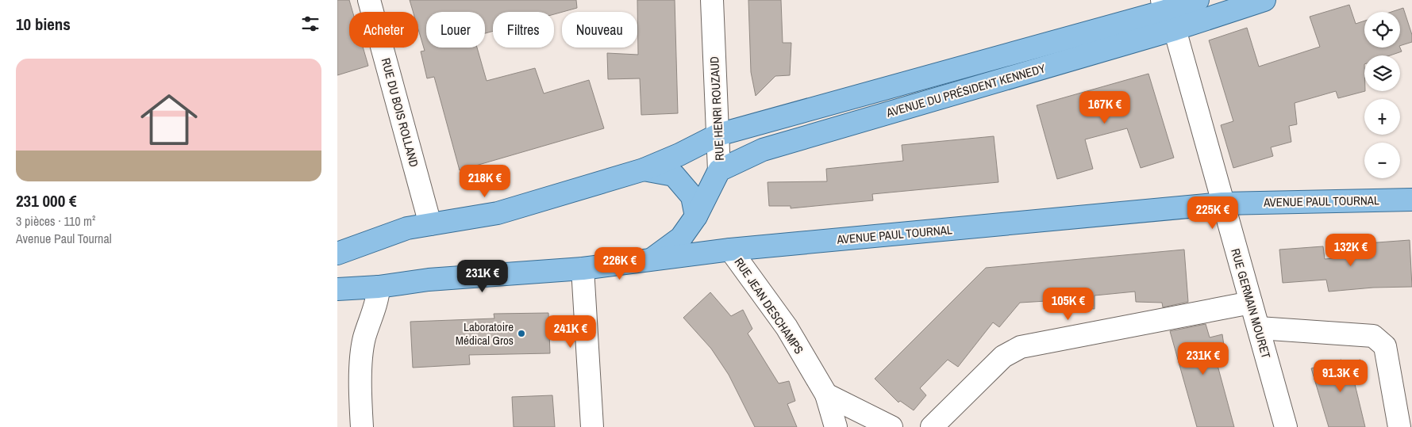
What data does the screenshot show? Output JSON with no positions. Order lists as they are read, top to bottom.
{
  "streets": {
    "main road": ["AVENUE DU PRÉSIDENT KENNEDY", "AVENUE PAUL TOURNAL"],
    "street": [
      "RUE HENRI ROUZAUD",
      "RUE DU BOIS ROLLAND",
      "RUE GERMAIN MOURET",
      "RUE JEAN DESCHAMPS"
    ]
  },
  "crossings": [
    ["AVENUE DU PRÉSIDENT KENNEDY", "RUE HENRI ROUZAUD"],
    ["AVENUE DU PRÉSIDENT KENNEDY", "RUE DU BOIS ROLLAND"],
    ["AVENUE DU PRÉSIDENT KENNEDY", "RUE GERMAIN MOURET"],
    ["AVENUE PAUL TOURNAL", "RUE GERMAIN MOURET"],
    ["AVENUE PAUL TOURNAL", "RUE JEAN DESCHAMPS"]
  ],
  "places": ["Laboratoire Médical Gros"],
  "page": {
    "heading": "10 biens",
    "map_buttons": ["+", "−"],
    "chip": [
      "Acheter",
      "Louer",
      "Filtres",
      "Nouveau"
    ],
    "list": [
      {
        "name": "231 000 €",
        "note": "3 pièces · 110 m² · Avenue Paul Tournal"
      }
    ],
    "price": [
      "167K €",
      "218K €",
      "225K €",
      "132K €",
      "226K €",
      "231K €",
      "105K €",
      "241K €",
      "231K €",
      "91.3K €"
    ]
  }
}
